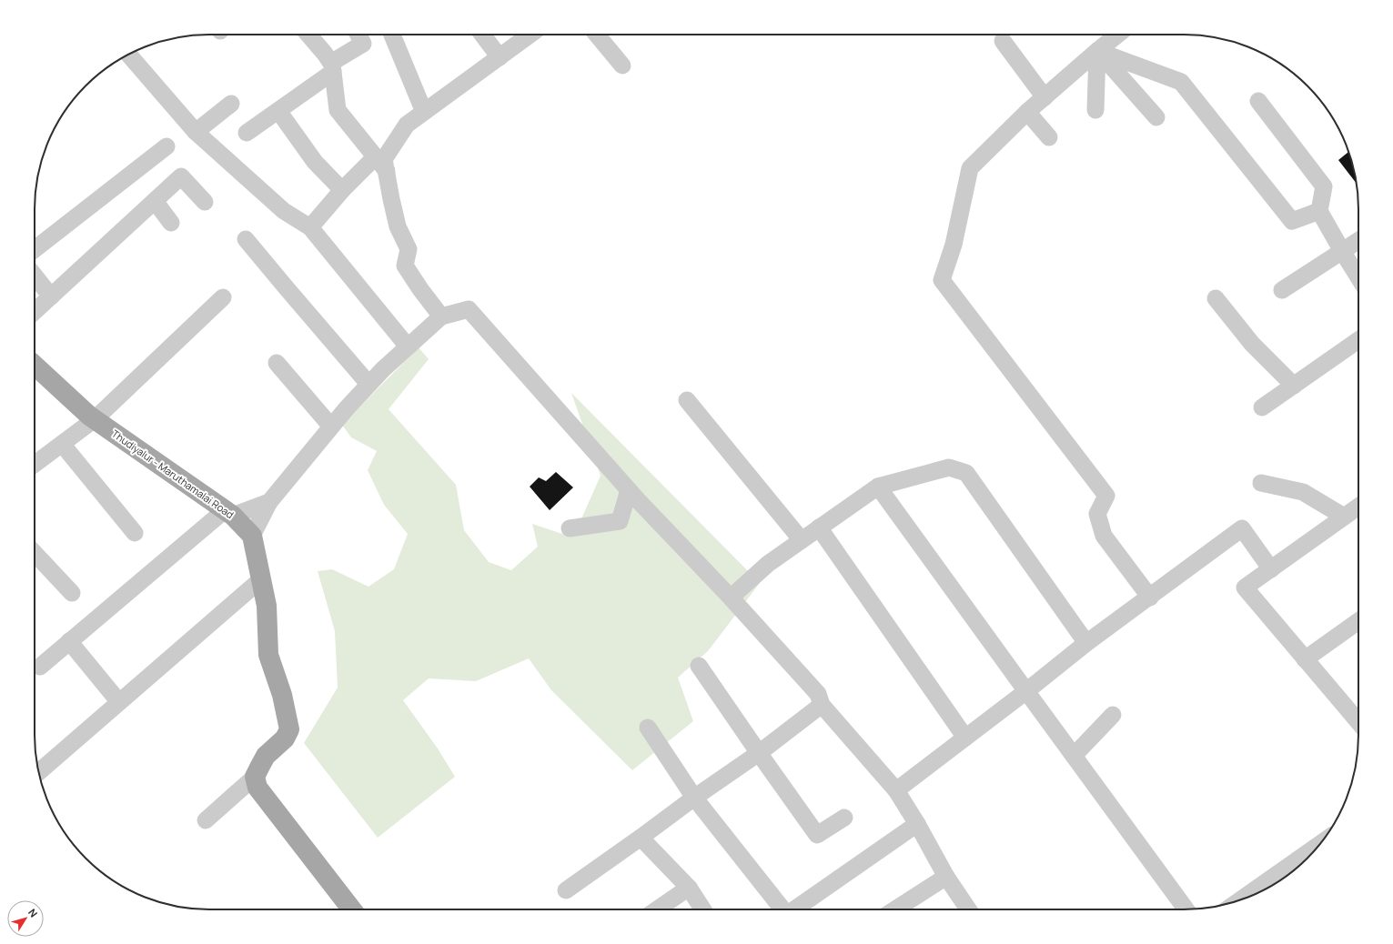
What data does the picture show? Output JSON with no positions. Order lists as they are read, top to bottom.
{
  "streets": {
    "main road": ["Thudiyalur - Maruthamalai Road"]
  },
  "north": "top right"
}
